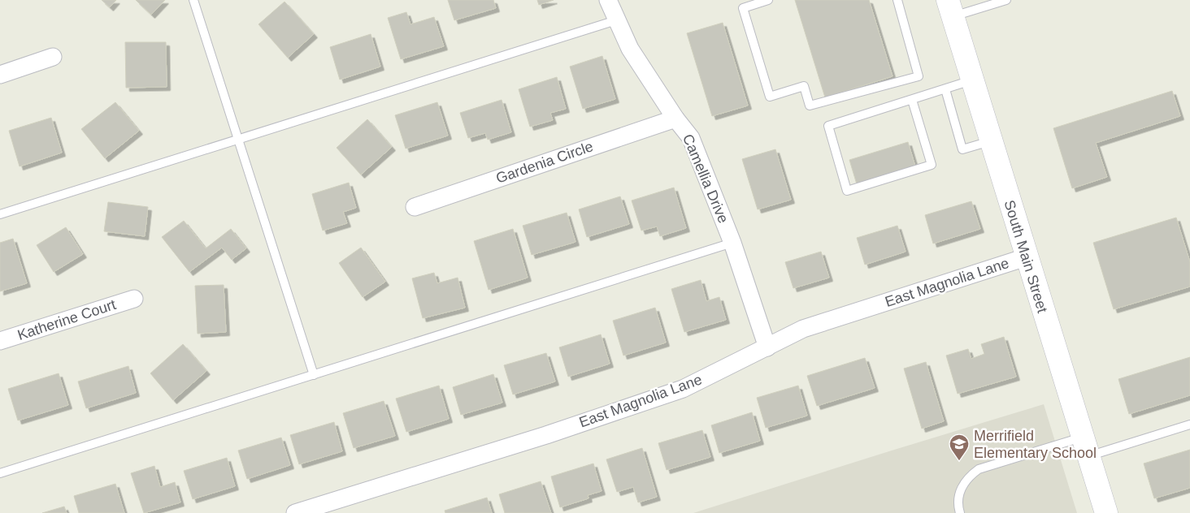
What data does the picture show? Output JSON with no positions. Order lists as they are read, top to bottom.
{
  "streets": {
    "main road": ["South Main Street"],
    "street": [
      "Gardenia Circle",
      "Camellia Drive",
      "East Magnolia Lane",
      "Katherine Court"
    ]
  },
  "crossings": [
    ["Gardenia Circle", "Camellia Drive"],
    ["Camellia Drive", "East Magnolia Lane"],
    ["South Main Street", "East Magnolia Lane"]
  ],
  "places": {
    "school or university": ["Merrifield Elementary School"]
  }
}
